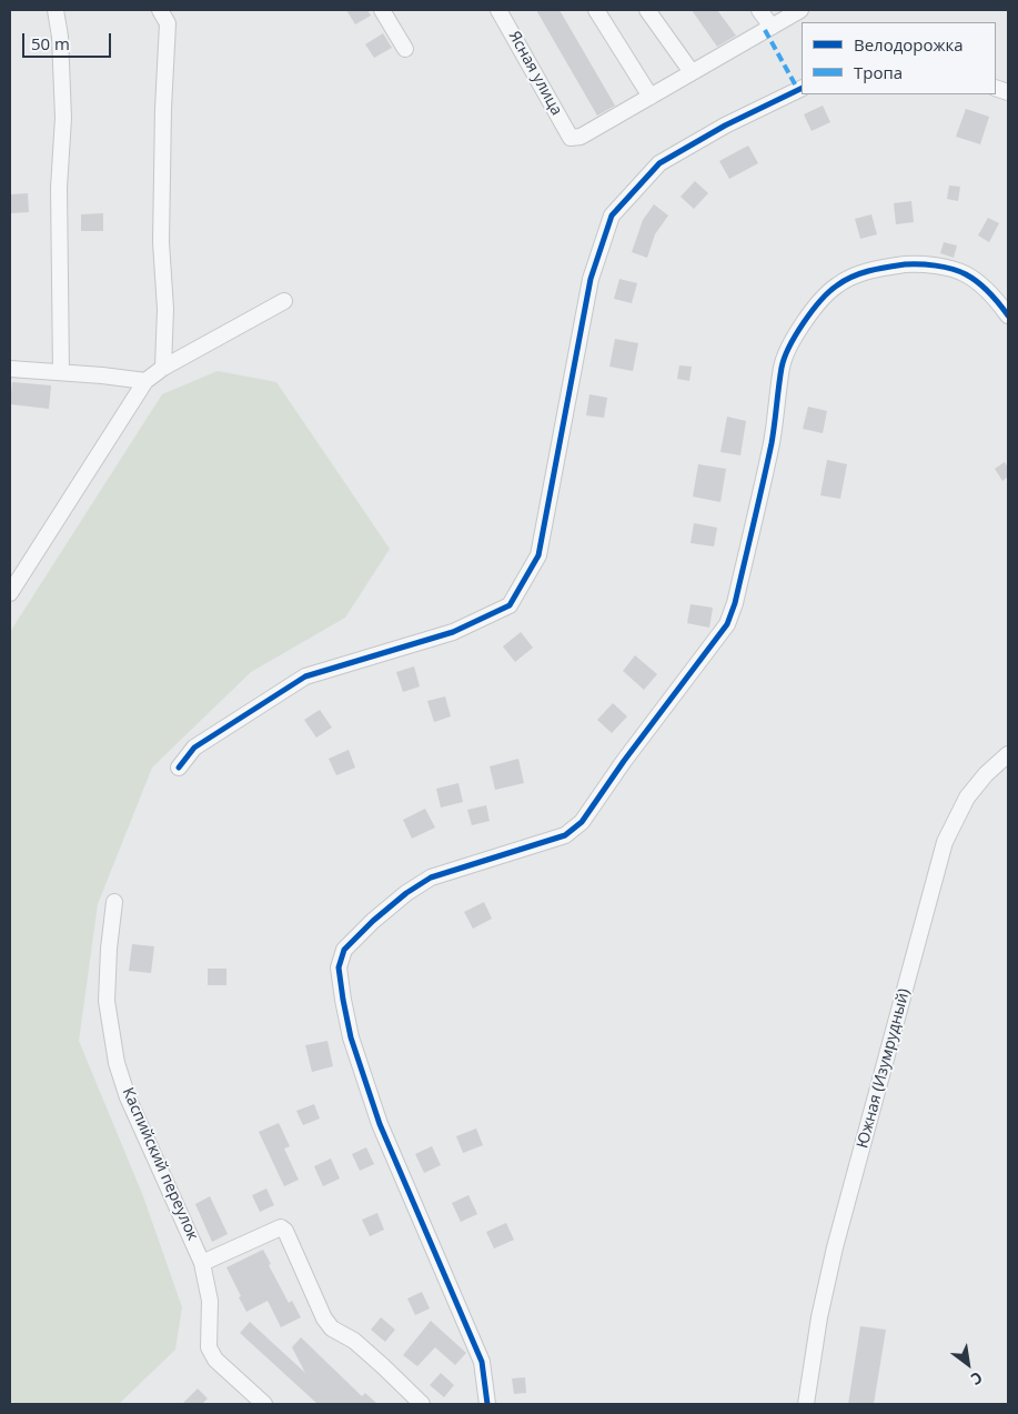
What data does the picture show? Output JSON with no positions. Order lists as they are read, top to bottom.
{
  "streets": {
    "street": ["Ясная улица", "Южная (Изумрудный)", "Каспийский переулок"]
  },
  "legend": ["Велодорожка", "Тропа"],
  "scale_bar": "50 m",
  "north": "bottom right"
}
